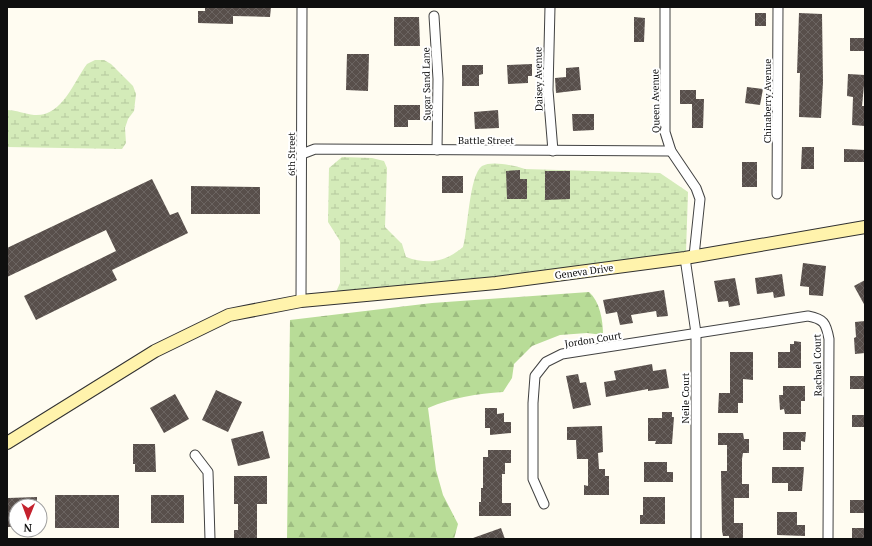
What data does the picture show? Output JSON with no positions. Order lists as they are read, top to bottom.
{
  "streets": {
    "main road": ["Geneva Drive"],
    "street": [
      "Daisey Avenue",
      "Sugar Sand Lane",
      "Queen Avenue",
      "Chinaberry Avenue",
      "Battle Street",
      "6th Street",
      "Jordon Court",
      "Rachael Court",
      "Neile Court"
    ]
  },
  "crossings": [
    ["Daisey Avenue", "Battle Street"],
    ["Sugar Sand Lane", "Battle Street"],
    ["Queen Avenue", "Battle Street"],
    ["Queen Avenue", "Geneva Drive"],
    ["Queen Avenue", "Neile Court"],
    ["Battle Street", "6th Street"],
    ["6th Street", "Geneva Drive"],
    ["Geneva Drive", "Neile Court"],
    ["Jordon Court", "Rachael Court"],
    ["Jordon Court", "Neile Court"],
    ["Rachael Court", "Neile Court"]
  ],
  "north": "bottom"
}
